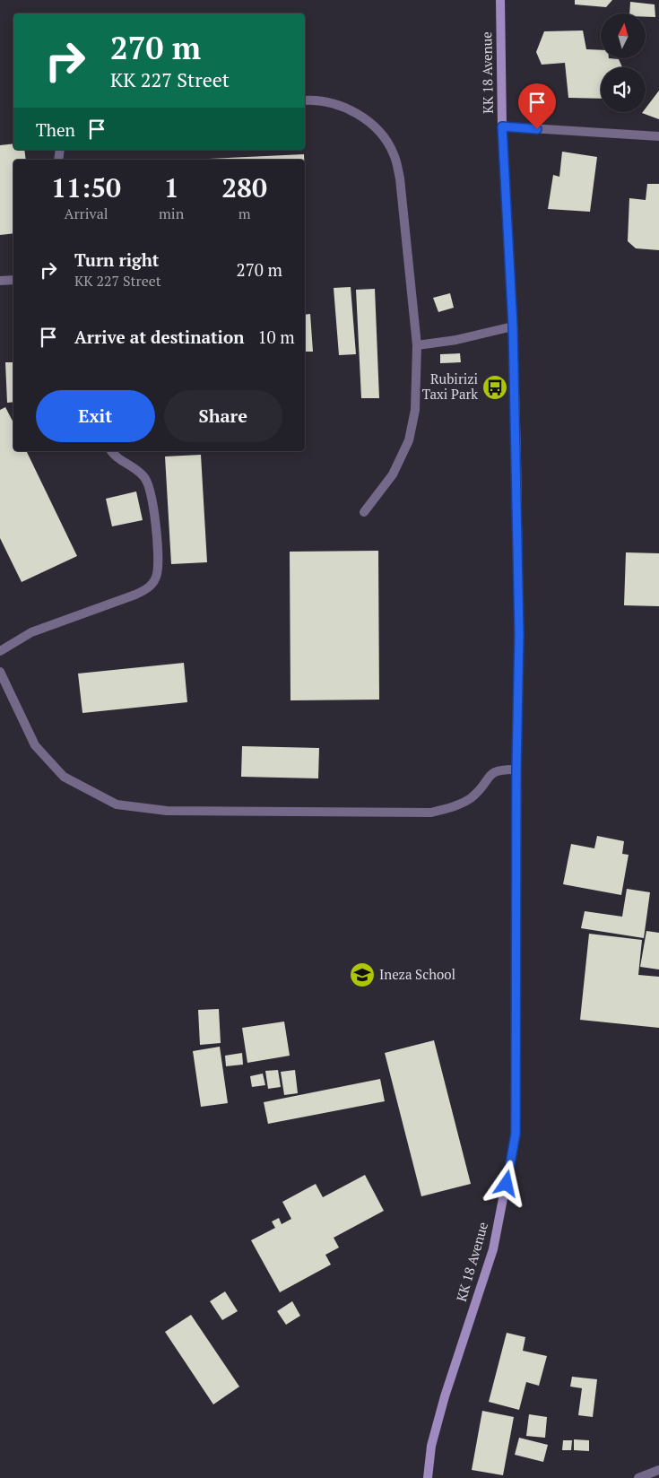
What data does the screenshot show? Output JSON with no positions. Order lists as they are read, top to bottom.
{
  "streets": {
    "main road": ["KK 18 Avenue"]
  },
  "places": {
    "bus stop": ["Rubirizi Taxi Park"],
    "school or university": ["Ineza School"]
  },
  "north": "top",
  "page": {
    "turn": ["270 m", "KK 227 Street"],
    "then": "Then",
    "eta": [
      "11:50",
      "Arrival",
      "1",
      "min",
      "280",
      "m"
    ],
    "list": [
      {
        "name": "Turn right",
        "note": "KK 227 Street",
        "value": "270 m"
      },
      {
        "name": "Arrive at destination",
        "value": "10 m"
      }
    ],
    "buttons": ["Exit", "Share"]
  }
}
